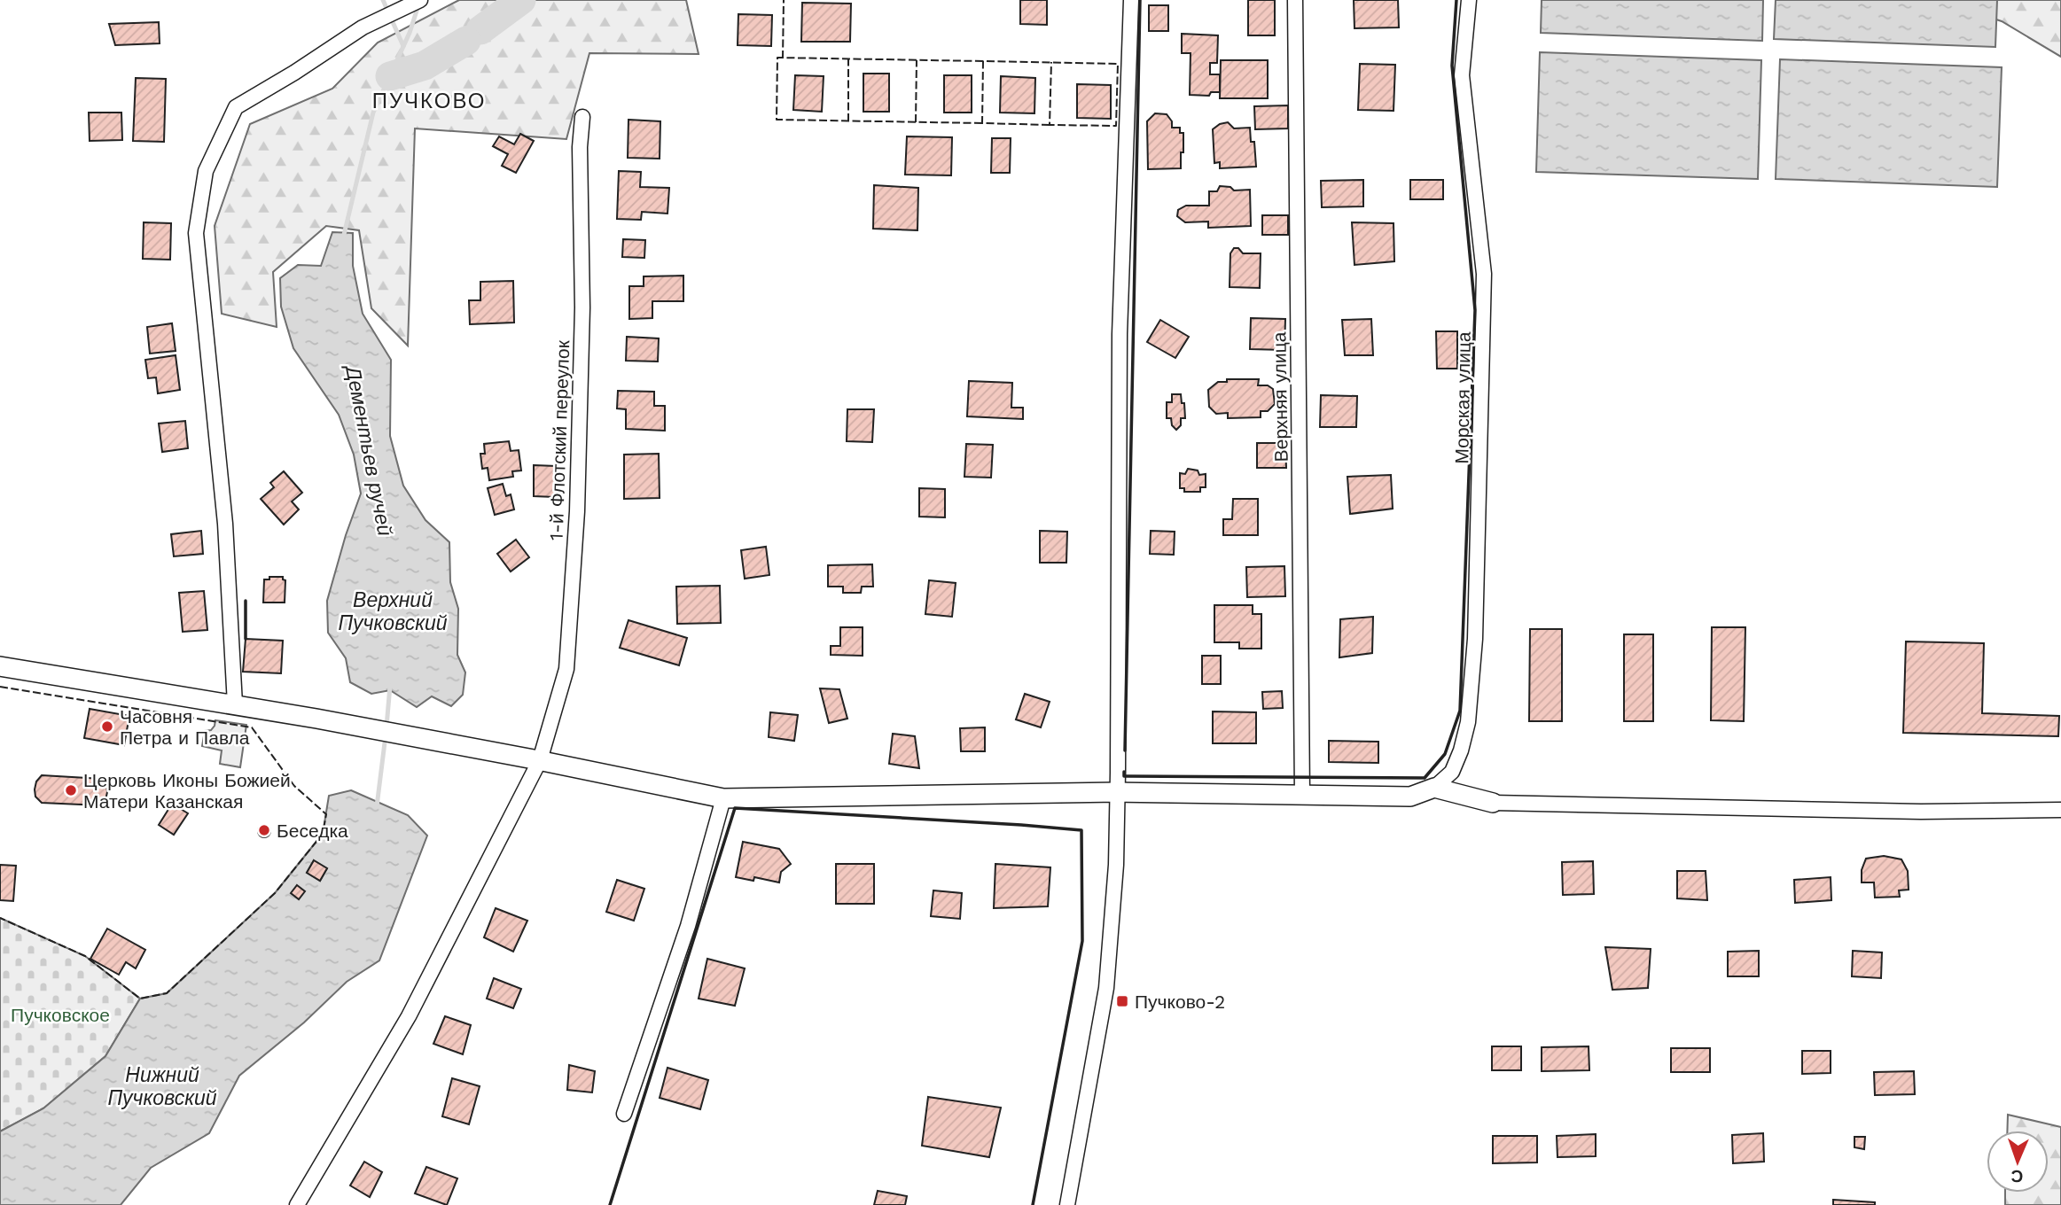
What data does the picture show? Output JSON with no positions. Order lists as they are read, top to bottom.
{
  "streets": {
    "street": ["Верхняя улица", "Морская улица", "1-й Флотский переулок"]
  },
  "districts": ["ПУЧКОВО"],
  "water": ["Дементьев ручей", "Верхний Пучковский", "Нижний Пучковский"],
  "parks": ["Пучковское"],
  "places": {
    "other": ["Часовня Петра и Павла", "Церковь Иконы Божией Матери Казанская", "Беседка"],
    "transit": ["Пучково-2"]
  },
  "north": "bottom"
}
